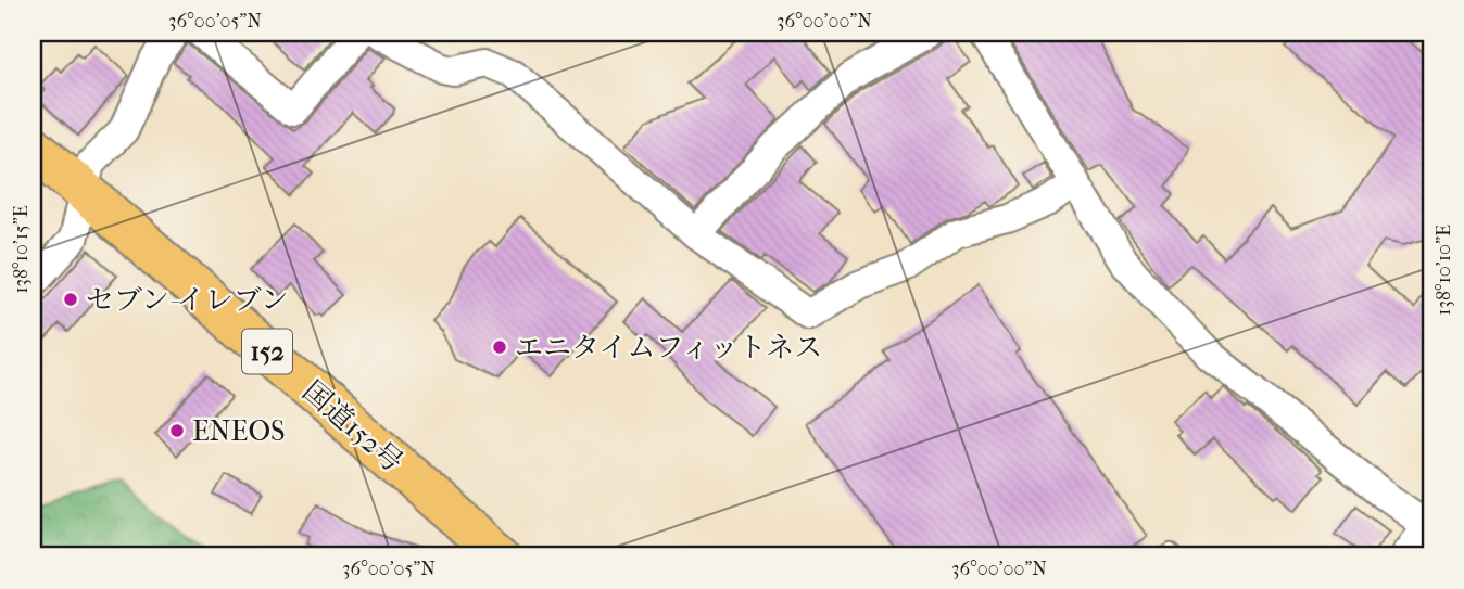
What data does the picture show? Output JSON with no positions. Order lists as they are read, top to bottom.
{
  "streets": {
    "highway": ["152", "国道152号"]
  },
  "places": ["セブン-イレブン", "エニタイムフィットネス", "ENEOS"],
  "coordinates": [
    "36°00'05\"N",
    "36°00'00\"N",
    "138°10'15\"E",
    "138°10'10\"E"
  ]
}
